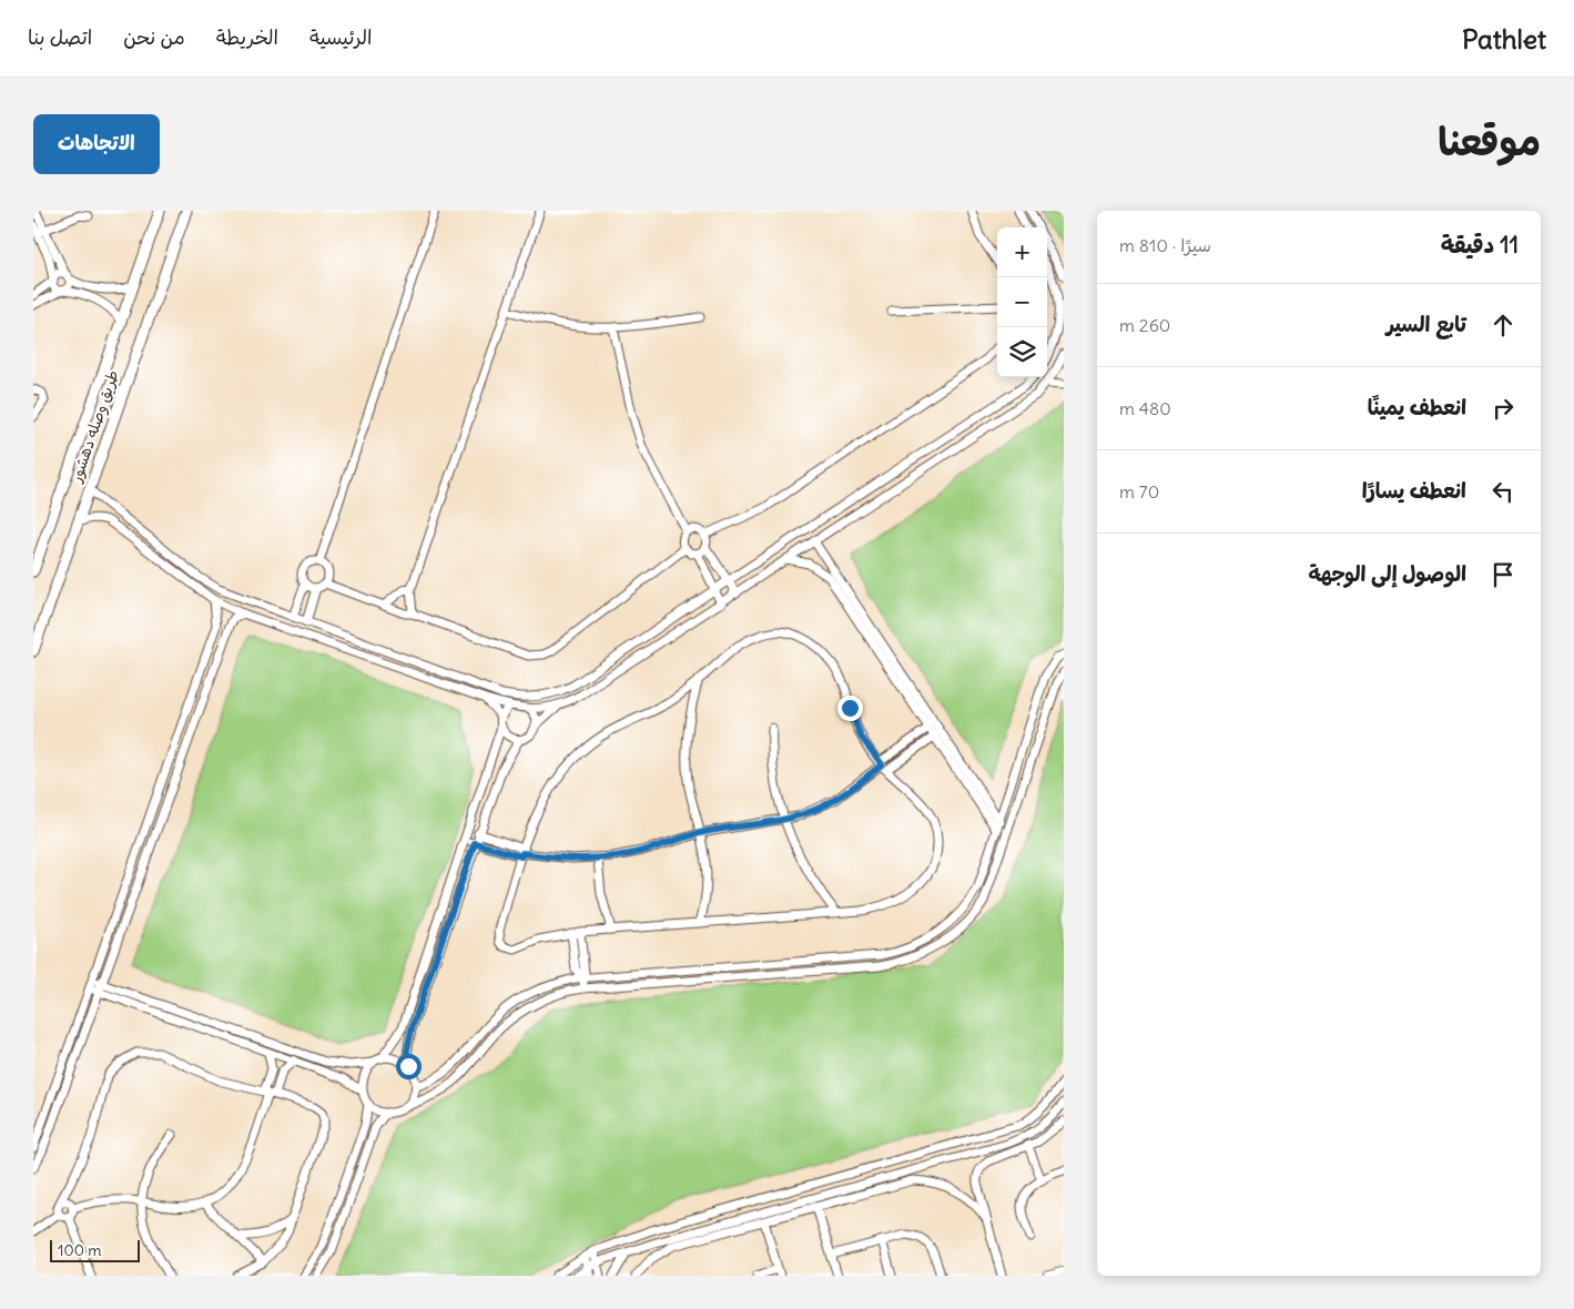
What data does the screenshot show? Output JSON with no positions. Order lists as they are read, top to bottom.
{
  "streets": {
    "main road": ["طريق وصله دهشور"]
  },
  "scale_bar": "100 m",
  "page": {
    "header": "Pathlet",
    "nav": [
      "الرئيسية",
      "الخريطة",
      "من نحن",
      "اتصل بنا"
    ],
    "title": "موقعنا",
    "buttons": "الاتجاهات",
    "heading": ["11 دقيقة", "سيرًا · 810 m"],
    "map_buttons": ["+", "−"],
    "list": [
      ["تابع السير", "260 m"],
      ["انعطف يمينًا", "480 m"],
      ["انعطف يسارًا", "70 m"],
      "الوصول إلى الوجهة"
    ],
    "scale": "100 m"
  }
}
